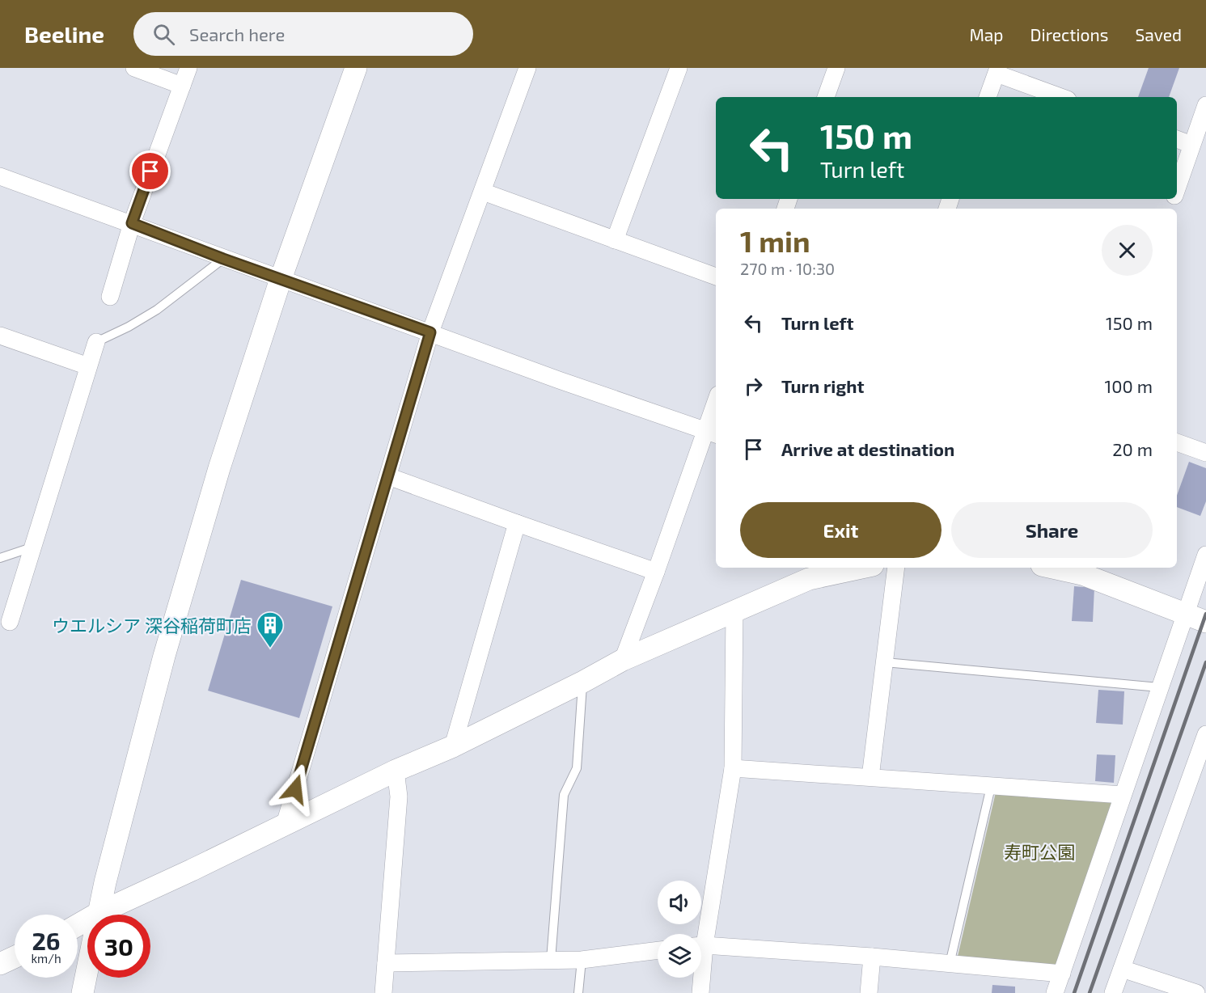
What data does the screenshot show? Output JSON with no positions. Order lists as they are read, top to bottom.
{
  "parks": ["寿町公園"],
  "places": {
    "building": ["ウエルシア 深谷稲荷町店"]
  },
  "page": {
    "header": "Beeline",
    "search": "Search here",
    "nav": ["Map", "Directions", "Saved"],
    "turn": ["150 m", "Turn left"],
    "heading": ["1 min", "270 m · 10:30"],
    "list": [
      {
        "name": "Turn left",
        "value": "150 m"
      },
      {
        "name": "Turn right",
        "value": "100 m"
      },
      {
        "name": "Arrive at destination",
        "value": "20 m"
      }
    ],
    "buttons": ["Exit", "Share"],
    "speed": "26 km/h",
    "limit": "30"
  }
}
